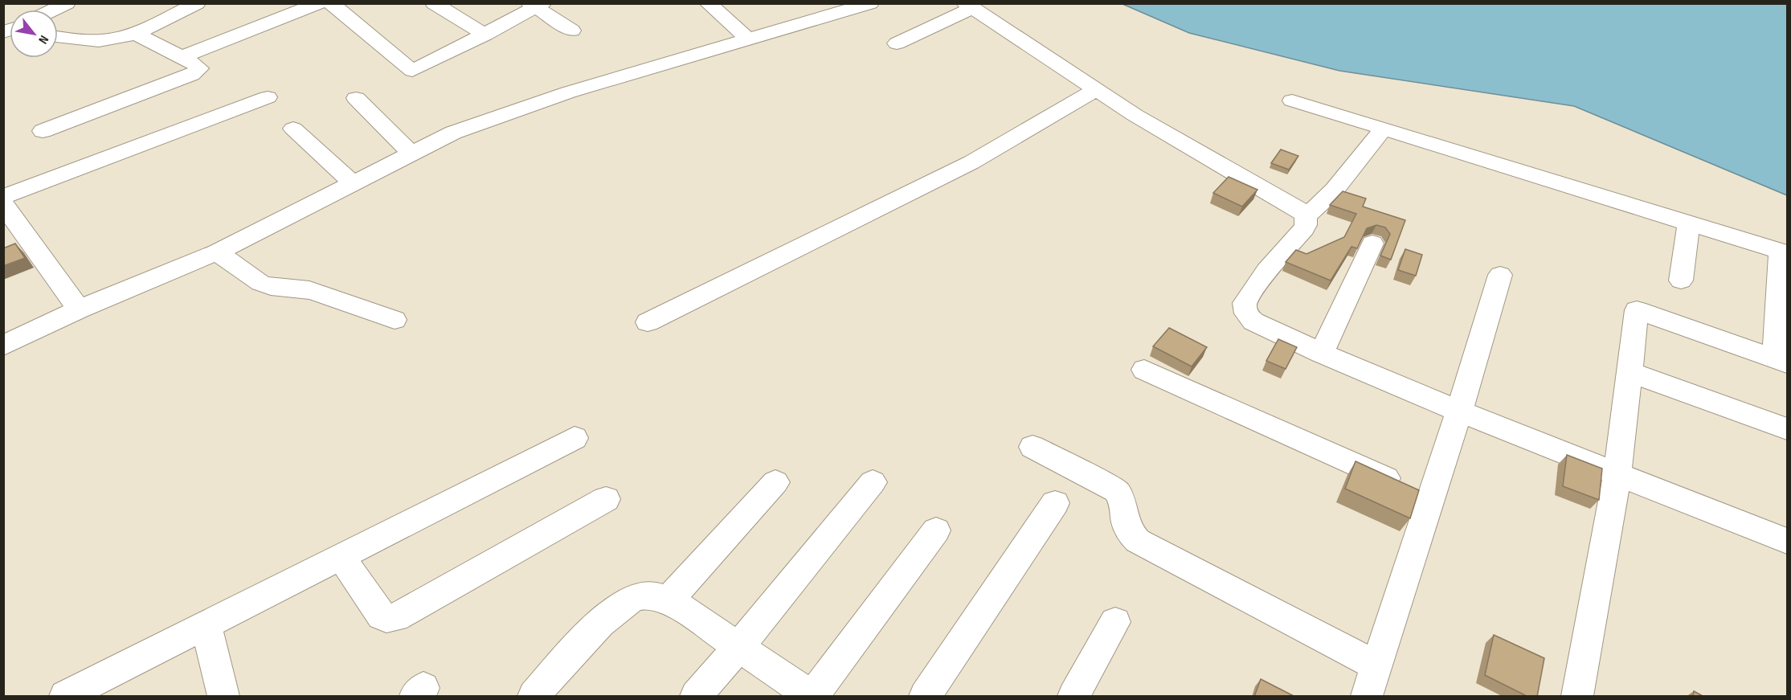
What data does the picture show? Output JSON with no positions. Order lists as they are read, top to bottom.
{
  "north": "bottom right"
}
